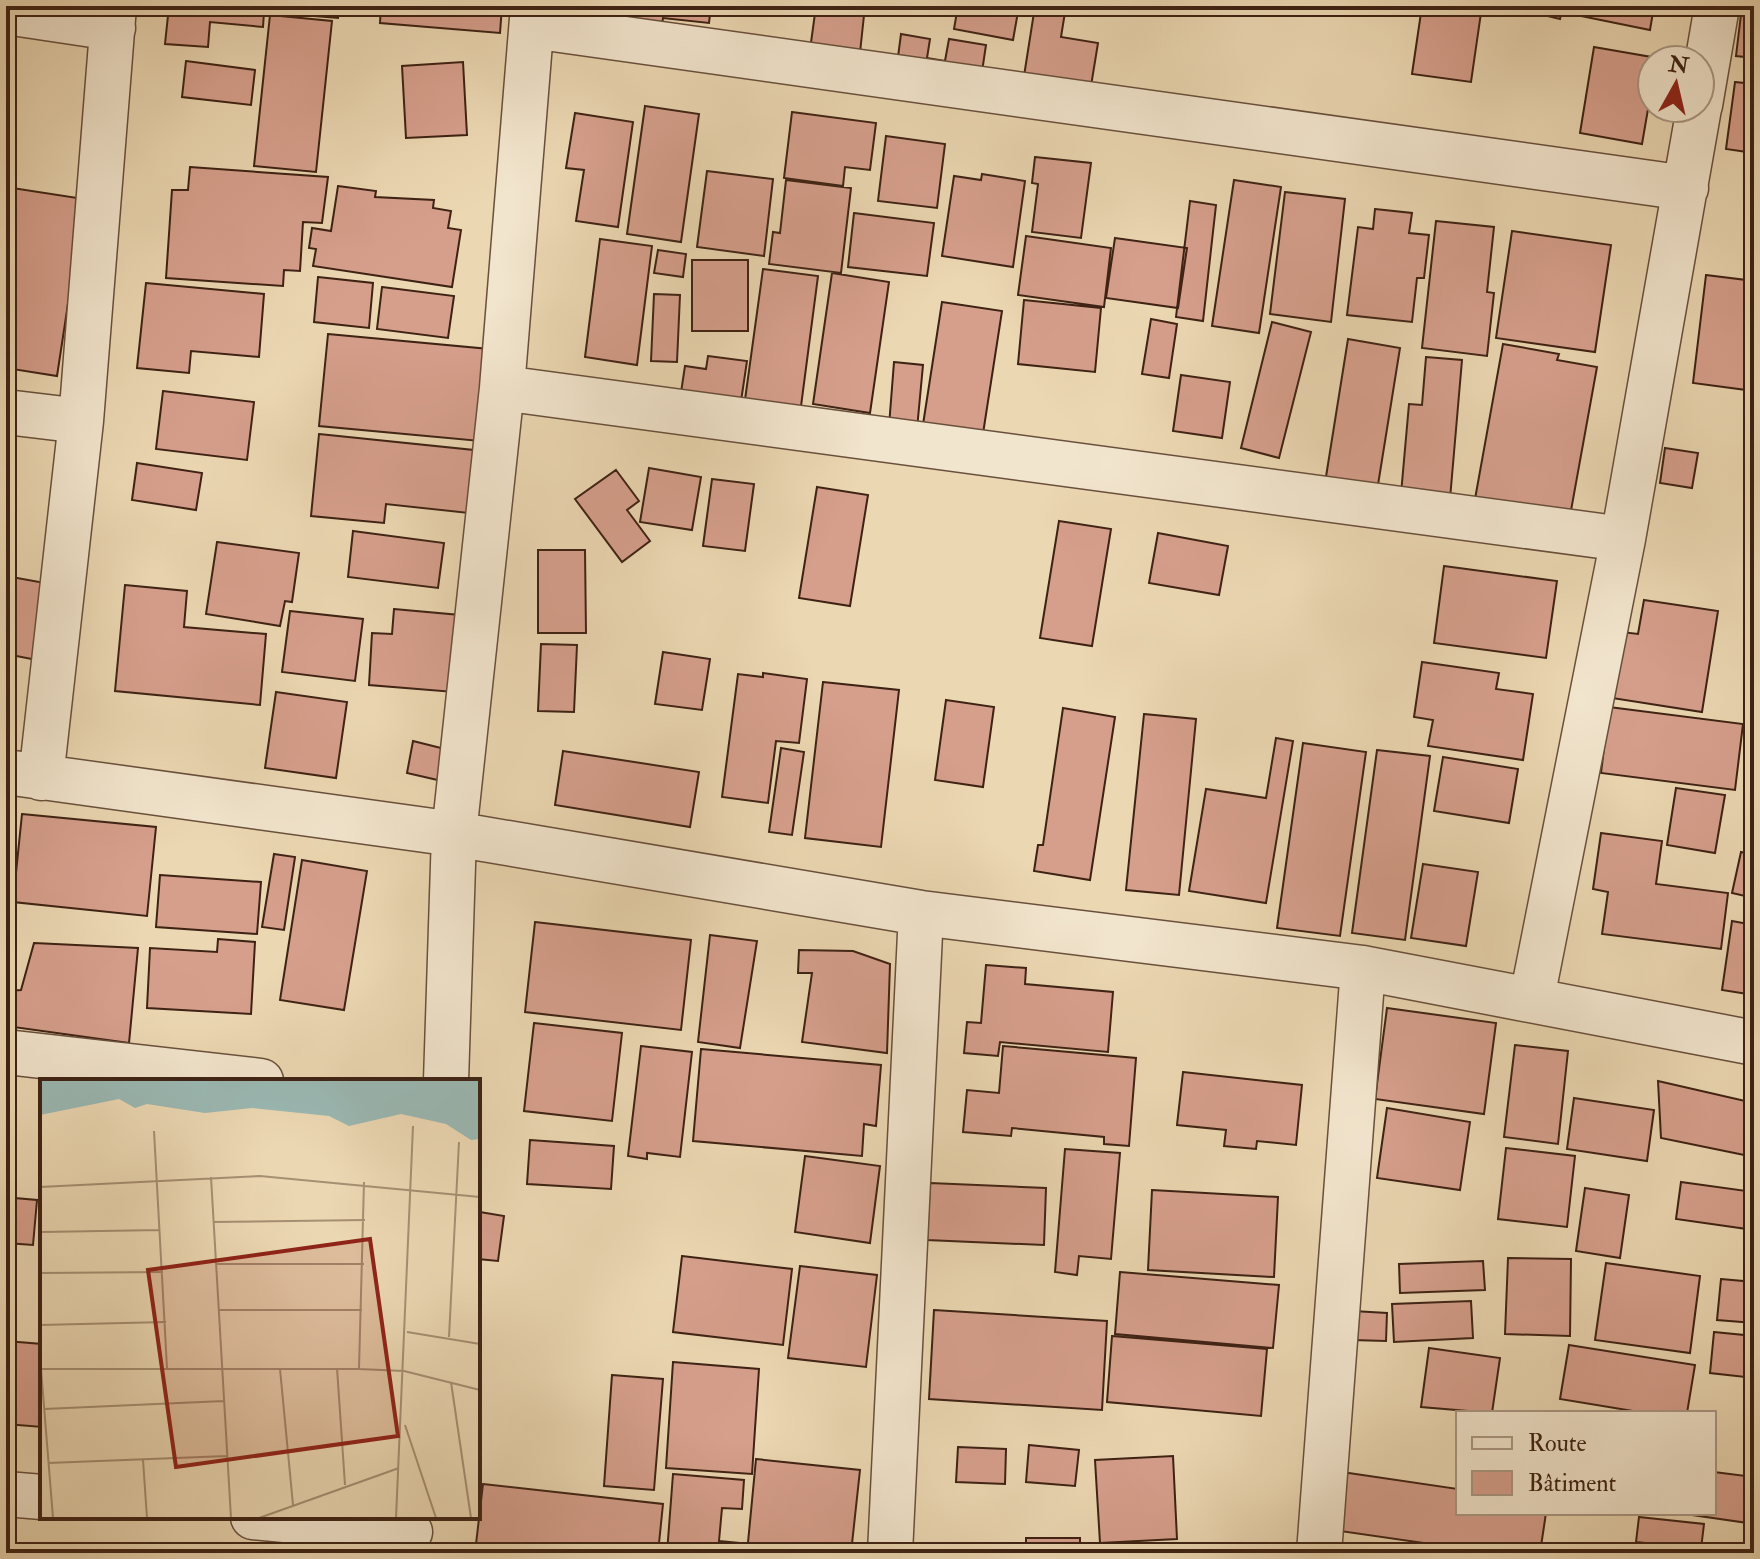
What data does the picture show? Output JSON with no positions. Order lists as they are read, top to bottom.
{
  "legend": ["Route", "Bâtiment"],
  "north": "top"
}
